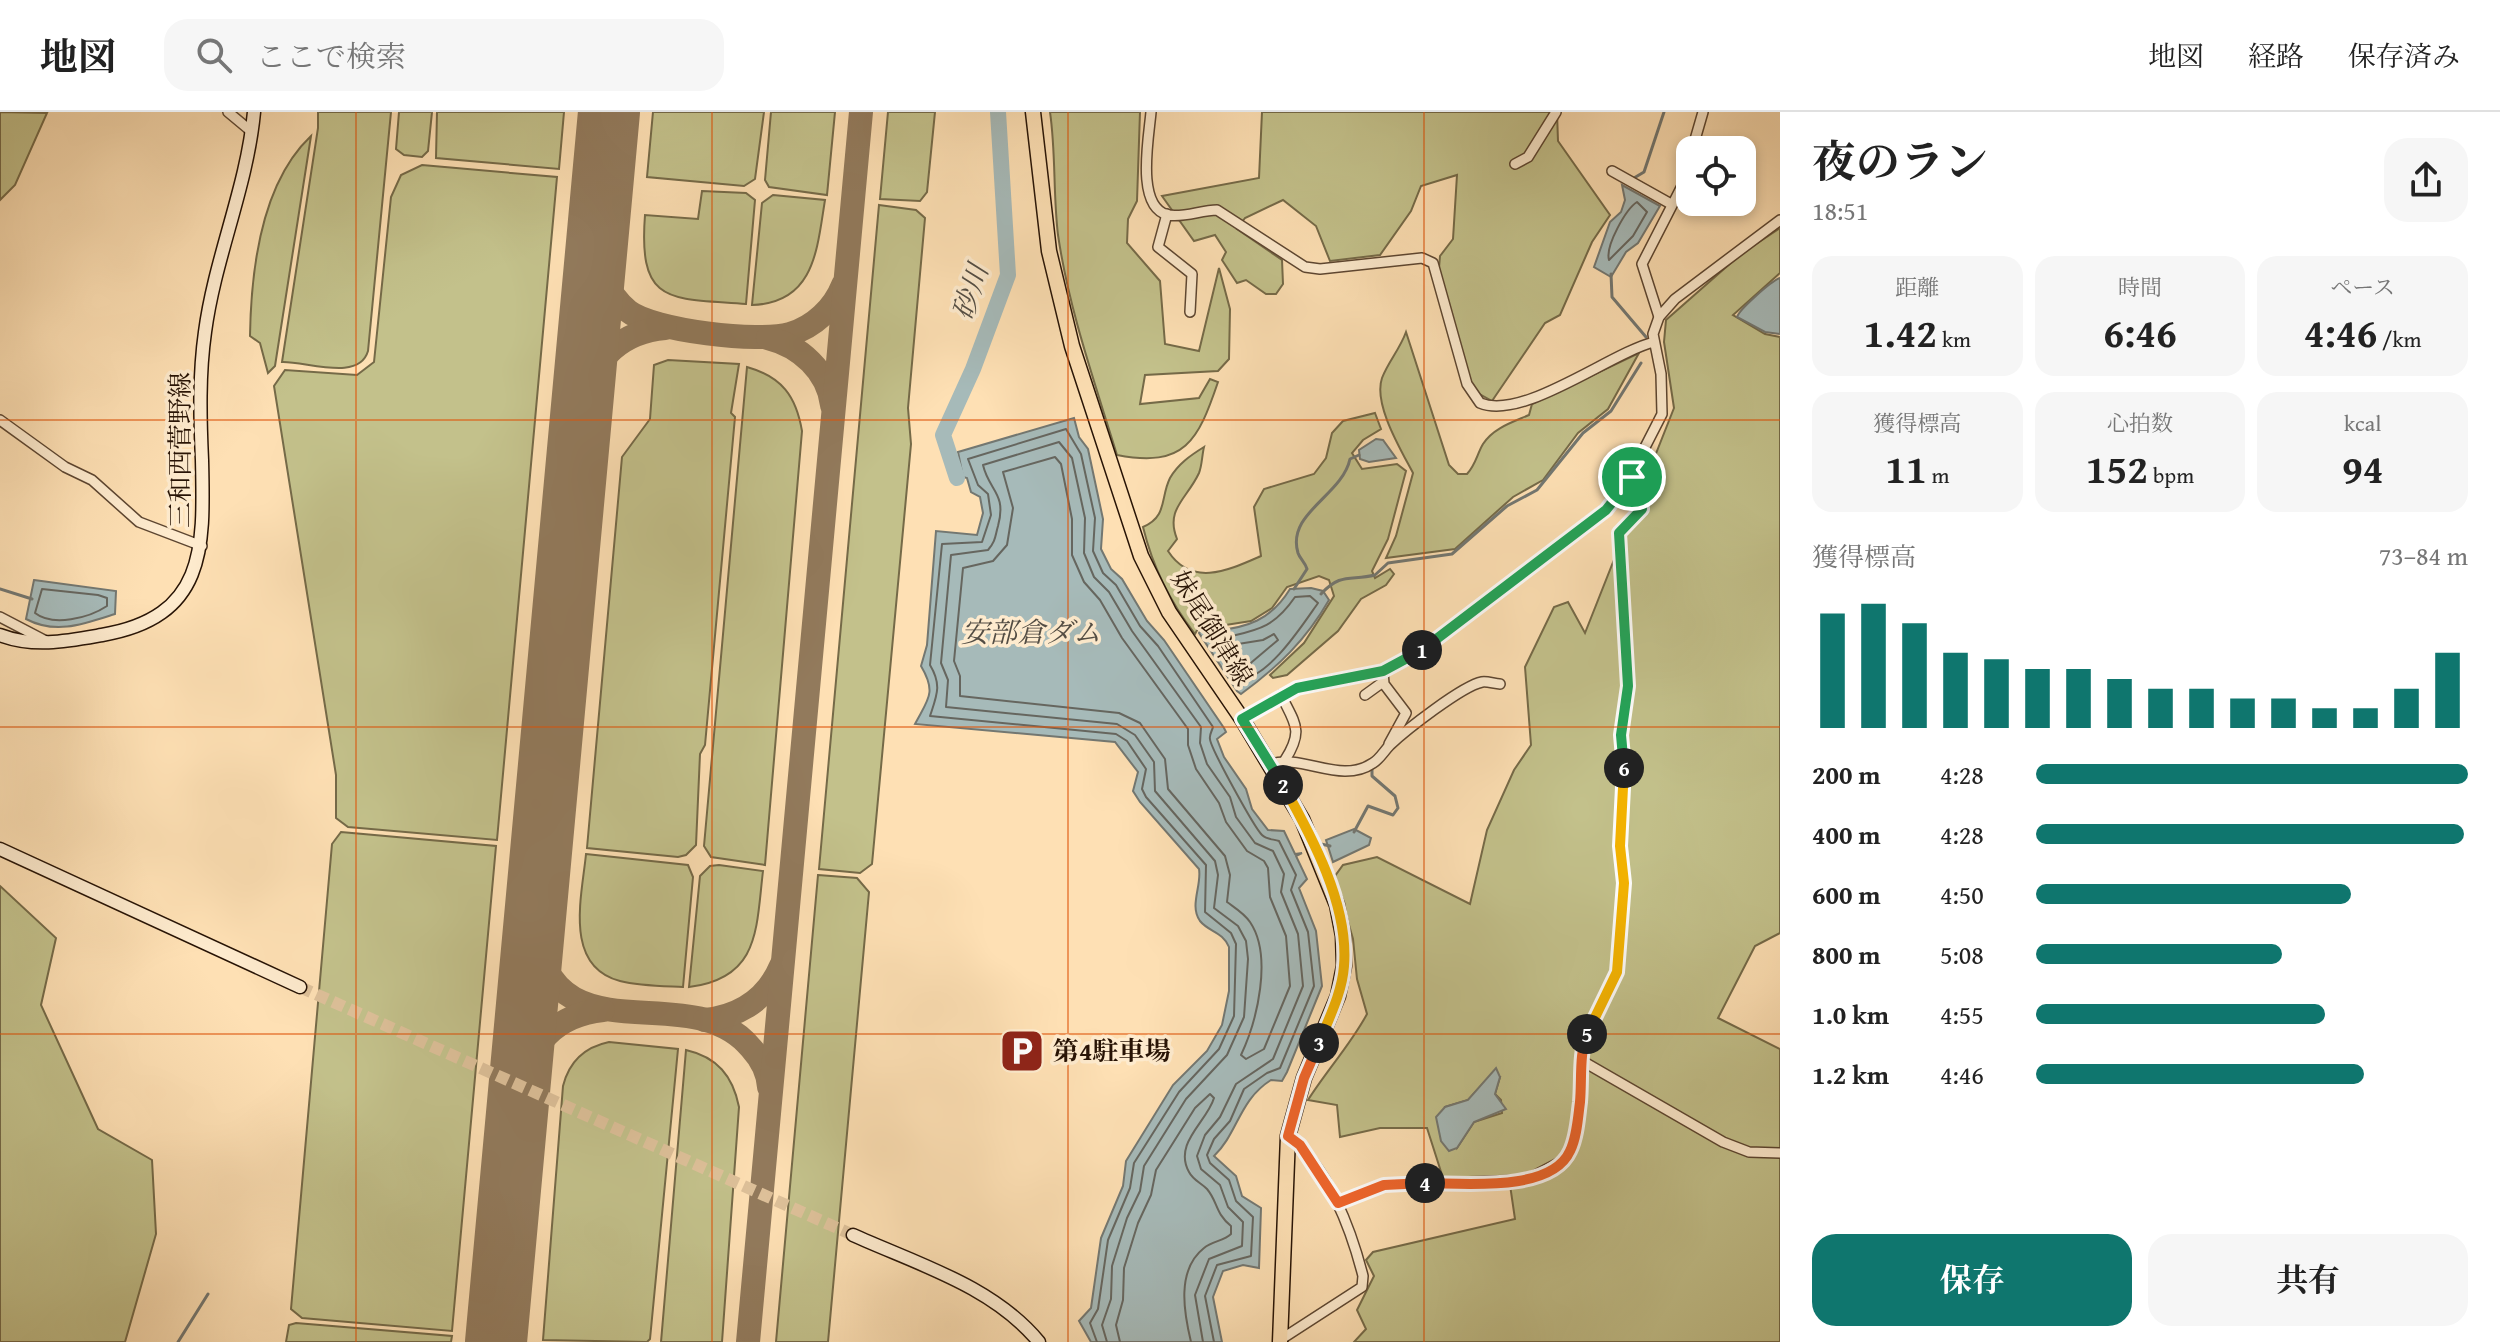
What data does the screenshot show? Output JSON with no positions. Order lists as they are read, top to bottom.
{
  "streets": {
    "main road": ["三和西菅野線", "妹尾御津線"]
  },
  "water": ["砂川", "安部倉ダム"],
  "places": {
    "parking": ["第4駐車場"]
  },
  "page": {
    "header": "地図",
    "search": "ここで検索",
    "nav": ["地図", "経路", "保存済み"],
    "heading": ["夜のラン", "18:51"],
    "stats": [
      ["距離", "1.42 km"],
      ["時間", "6:46"],
      ["ペース", "4:46 /km"],
      ["獲得標高", "11 m"],
      ["心拍数", "152 bpm"],
      ["kcal", "94"]
    ],
    "chart": ["獲得標高", "73–84 m"],
    "pins": [
      "1",
      "6",
      "2",
      "5",
      "3",
      "4"
    ],
    "list": [
      {
        "name": "200 m",
        "note": "4:28"
      },
      {
        "name": "400 m",
        "note": "4:28"
      },
      {
        "name": "600 m",
        "note": "4:50"
      },
      {
        "name": "800 m",
        "note": "5:08"
      },
      {
        "name": "1.0 km",
        "note": "4:55"
      },
      {
        "name": "1.2 km",
        "note": "4:46"
      }
    ],
    "buttons": ["保存", "共有"]
  }
}
